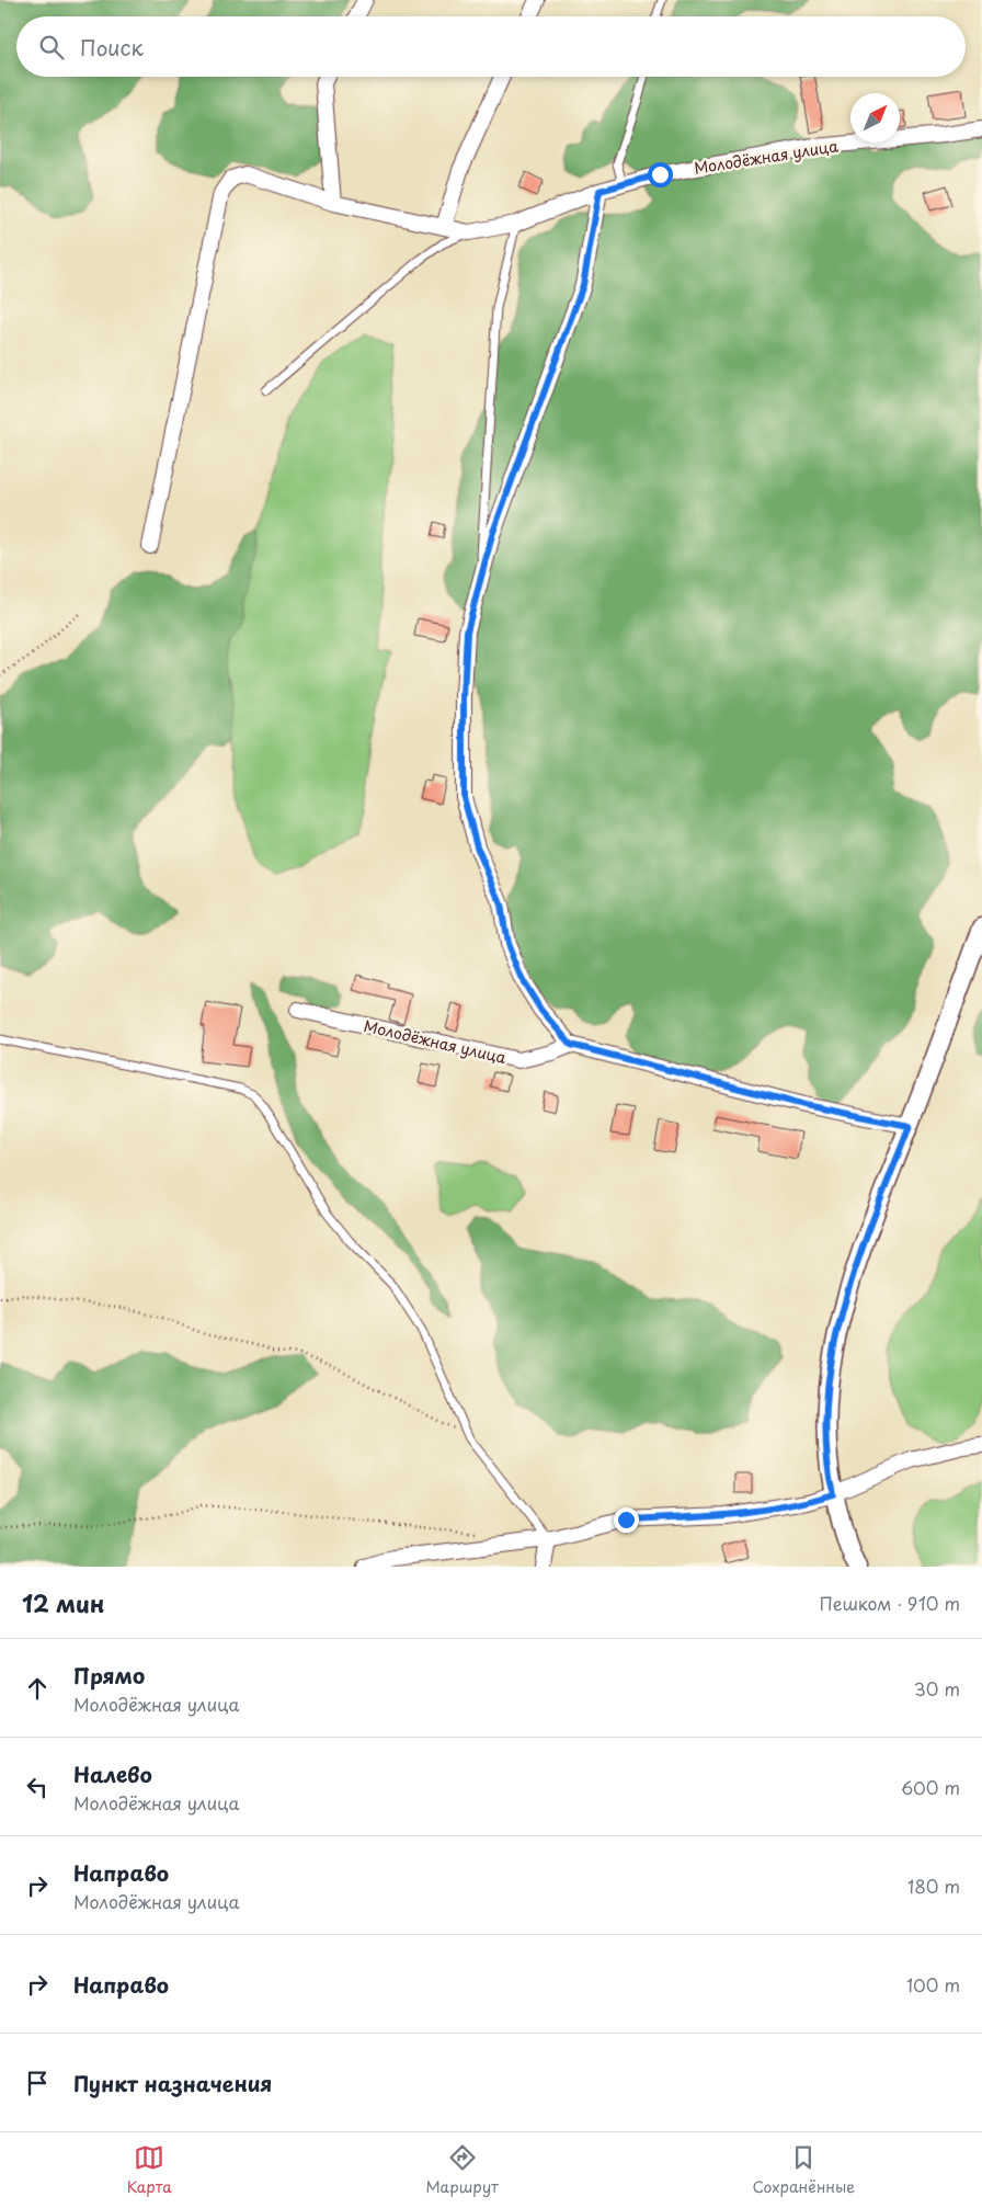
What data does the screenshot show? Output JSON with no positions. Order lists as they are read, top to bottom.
{
  "streets": {
    "street": ["Молодёжная улица"]
  },
  "north": "top right",
  "page": {
    "search": "Поиск",
    "heading": ["12 мин", "Пешком · 910 m"],
    "list": [
      ["Прямо", "Молодёжная улица", "30 m"],
      ["Налево", "Молодёжная улица", "600 m"],
      ["Направо", "Молодёжная улица", "180 m"],
      ["Направо", "100 m"],
      "Пункт назначения"
    ],
    "nav": ["Карта", "Маршрут", "Сохранённые"]
  }
}
